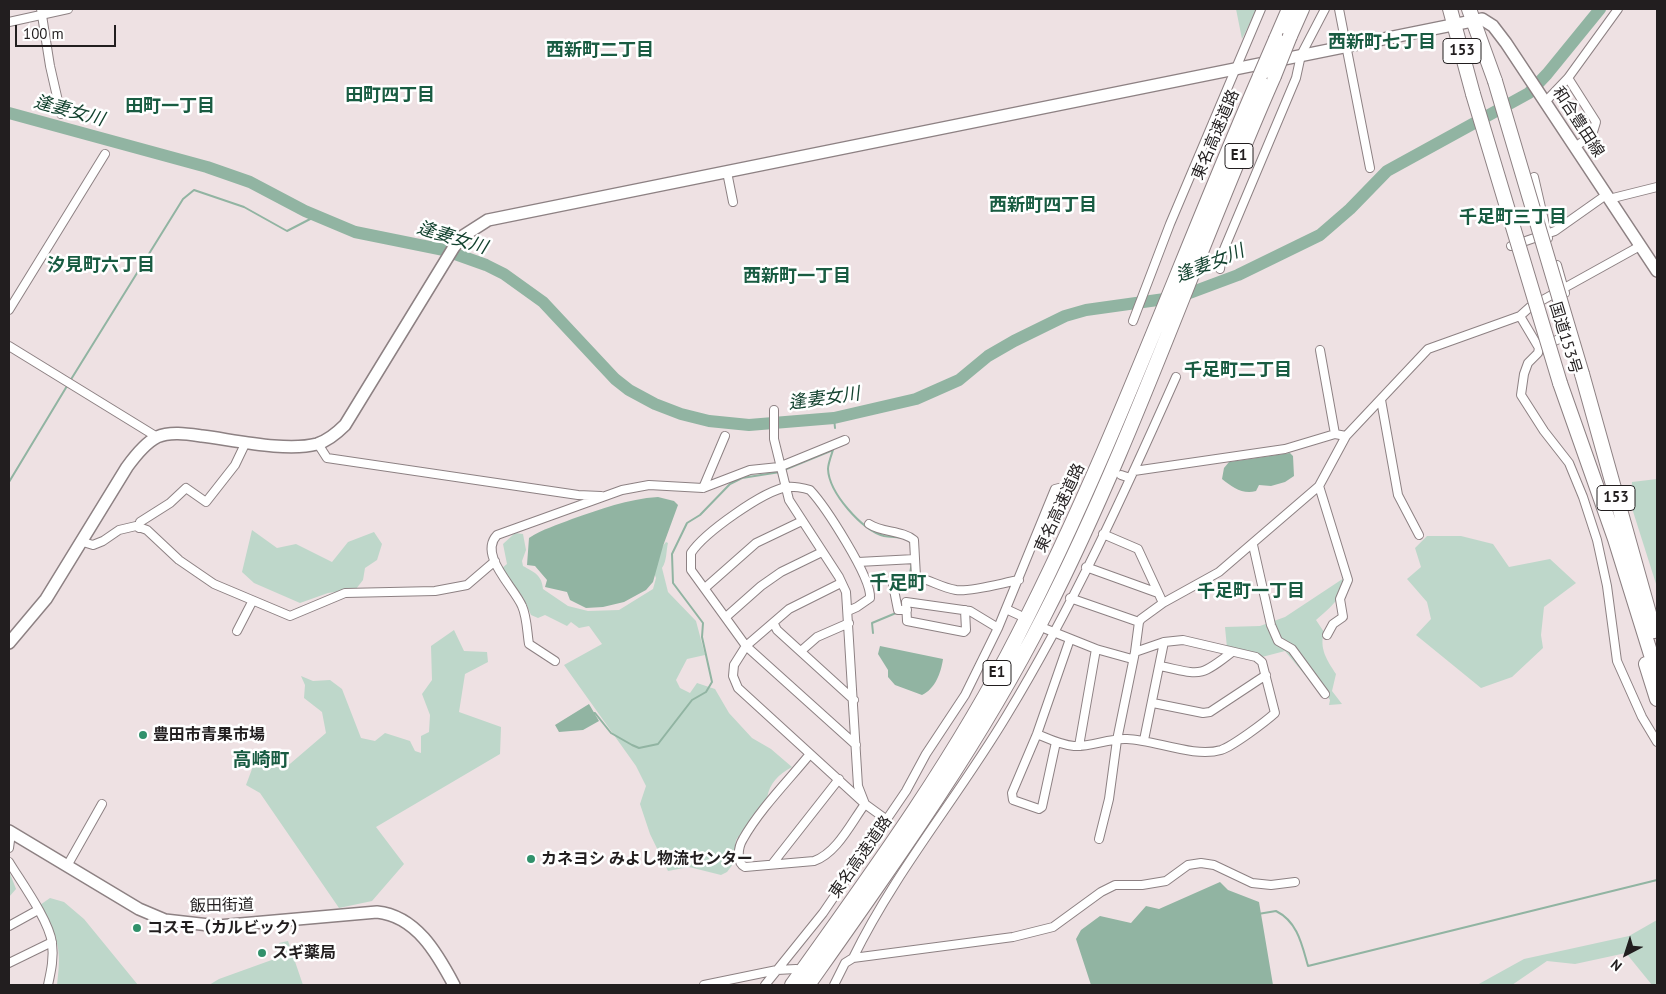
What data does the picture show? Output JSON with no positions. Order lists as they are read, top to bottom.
{
  "streets": {
    "highway": [
      "153",
      "東名高速道路",
      "E1",
      "国道153号"
    ],
    "street": ["和合豊田線", "飯田街道"]
  },
  "crossings": [
    ["和合豊田線", "国道153号"]
  ],
  "districts": [
    "西新町七丁目",
    "西新町二丁目",
    "田町四丁目",
    "田町一丁目",
    "西新町四丁目",
    "千足町三丁目",
    "汐見町六丁目",
    "西新町一丁目",
    "千足町二丁目",
    "千足町",
    "千足町一丁目",
    "高崎町"
  ],
  "water": ["逢妻女川"],
  "places": [
    "豊田市青果市場",
    "カネヨシ みよし物流センター",
    "コスモ（カルビック）",
    "スギ薬局"
  ],
  "scale_bar": "100 m",
  "north": "bottom left"
}
